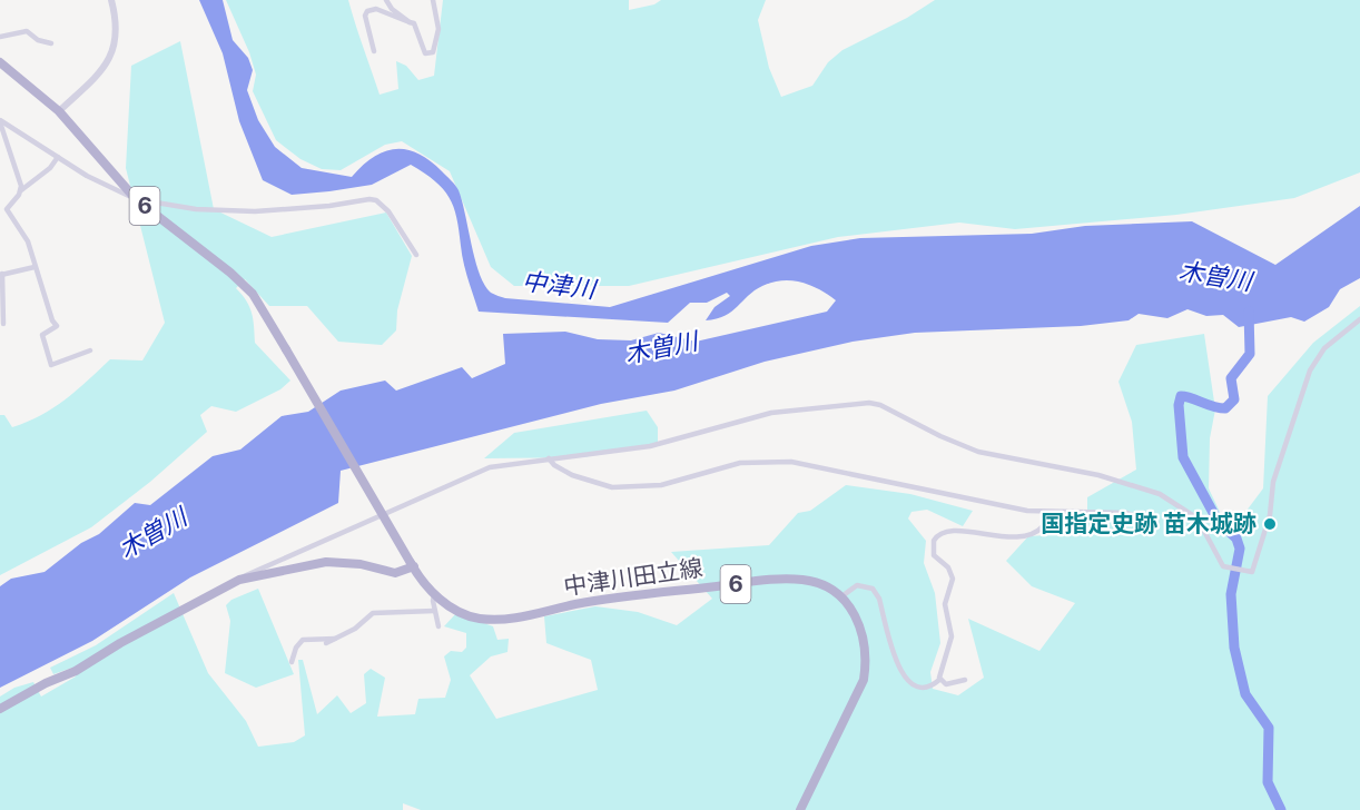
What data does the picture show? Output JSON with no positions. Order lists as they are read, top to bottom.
{
  "streets": {
    "main road": ["6", "中津川田立線"]
  },
  "water": ["木曽川", "中津川"],
  "places": ["国指定史跡 苗木城跡"]
}
